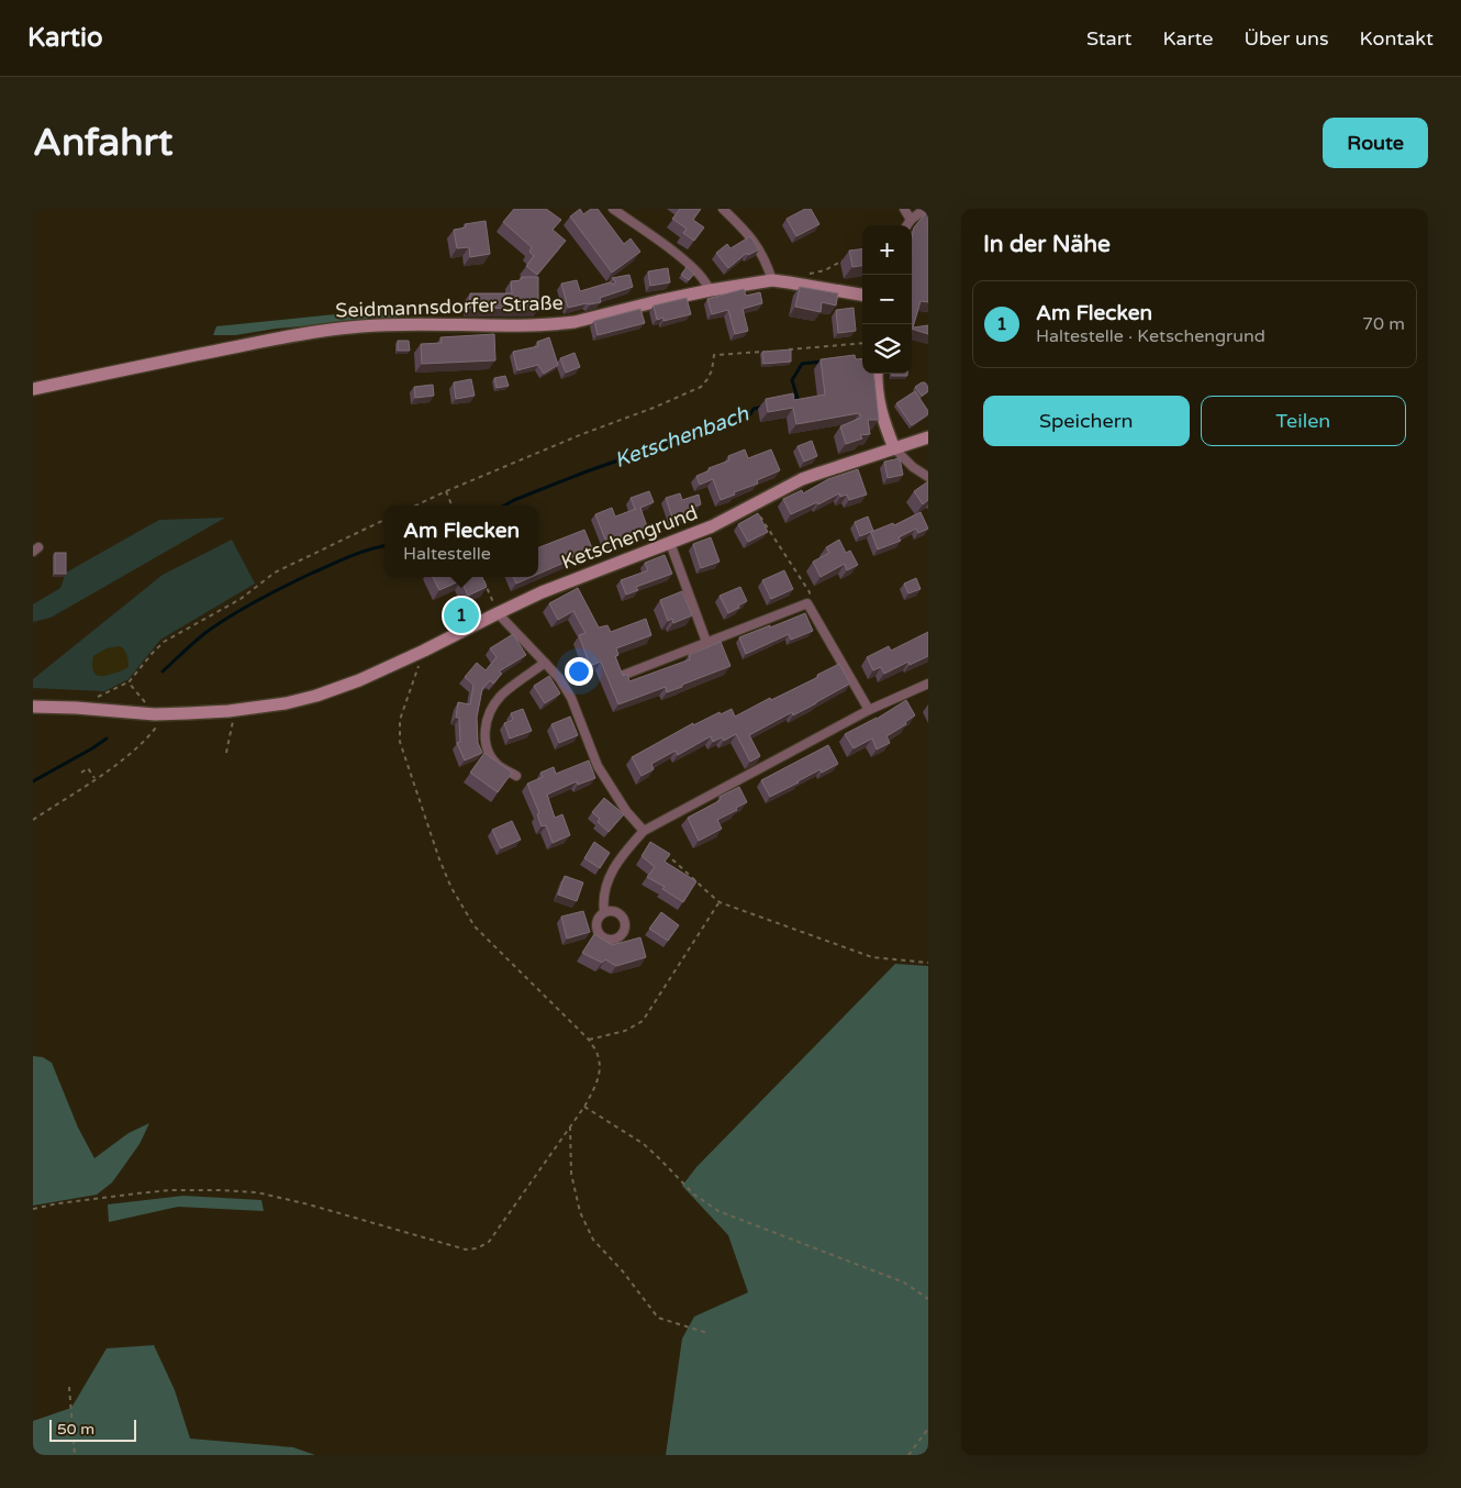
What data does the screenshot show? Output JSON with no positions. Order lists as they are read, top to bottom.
{
  "streets": {
    "street": ["Seidmannsdorfer Straße", "Ketschengrund"]
  },
  "water": ["Ketschenbach"],
  "scale_bar": "50 m",
  "page": {
    "header": "Kartio",
    "nav": [
      "Start",
      "Karte",
      "Über uns",
      "Kontakt"
    ],
    "buttons": [
      "Route",
      ["Speichern", "Teilen"]
    ],
    "title": "Anfahrt",
    "heading": "In der Nähe",
    "map_buttons": ["+", "−"],
    "list": [
      {
        "mark": "1",
        "name": "Am Flecken",
        "note": "Haltestelle · Ketschengrund",
        "value": "70 m"
      }
    ],
    "popup": ["Am Flecken", "Haltestelle"],
    "pins": "1",
    "scale": "50 m"
  }
}
